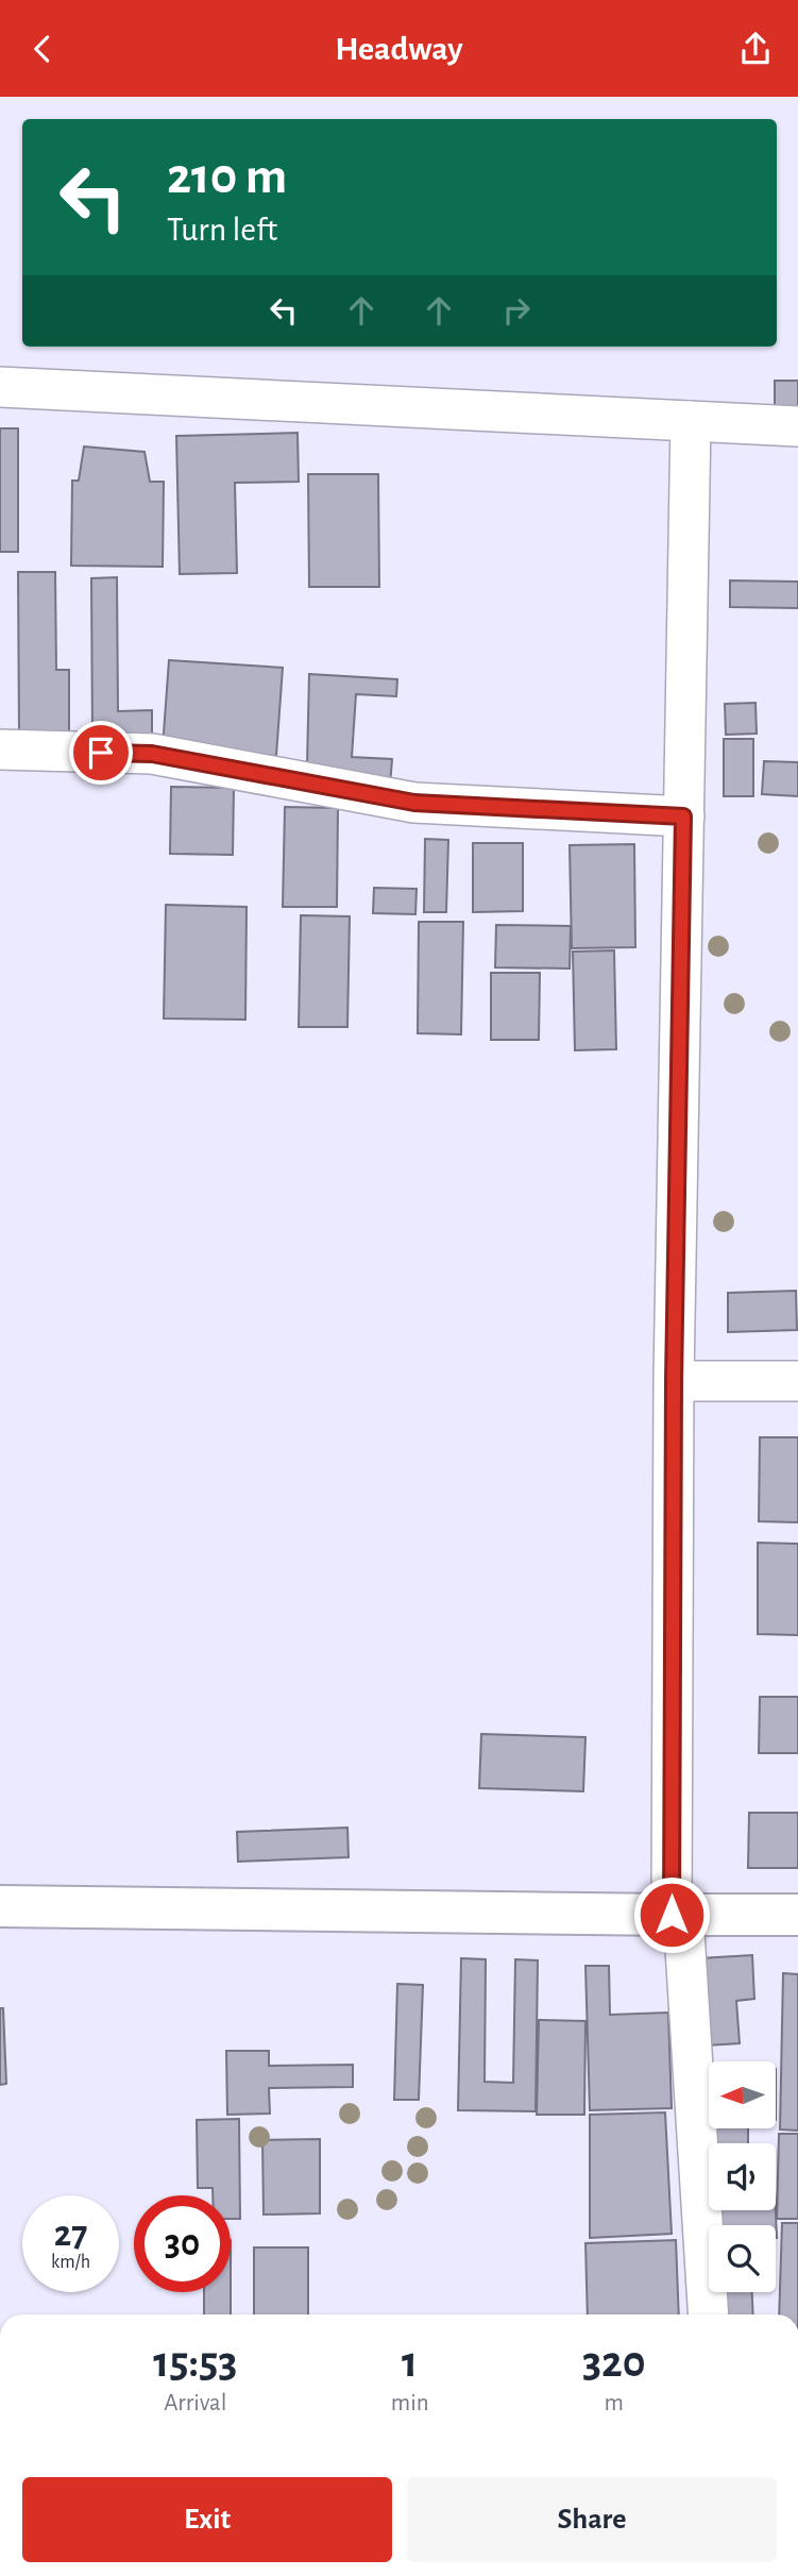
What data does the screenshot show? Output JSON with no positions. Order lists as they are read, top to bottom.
{
  "north": "left",
  "page": {
    "header": "Headway",
    "turn": ["210 m", "Turn left"],
    "speed": "27 km/h",
    "limit": "30",
    "eta": [
      "15:53",
      "Arrival",
      "1",
      "min",
      "320",
      "m"
    ],
    "buttons": ["Exit", "Share"]
  }
}
